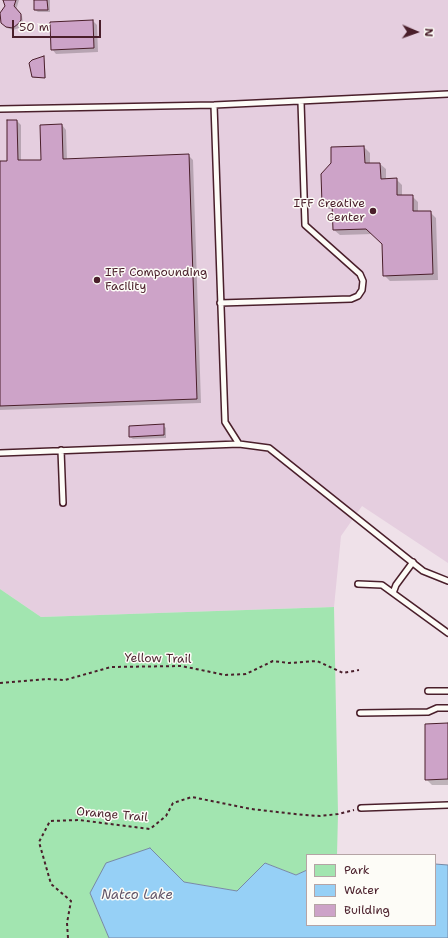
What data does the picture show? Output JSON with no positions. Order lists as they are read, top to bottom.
{
  "streets": {
    "path": ["Yellow Trail", "Orange Trail"]
  },
  "water": ["Natco Lake"],
  "places": ["IFF Creative Center", "IFF Compounding Facility"],
  "legend": ["Park", "Water", "Building"],
  "scale_bar": "50 m",
  "north": "right"
}
